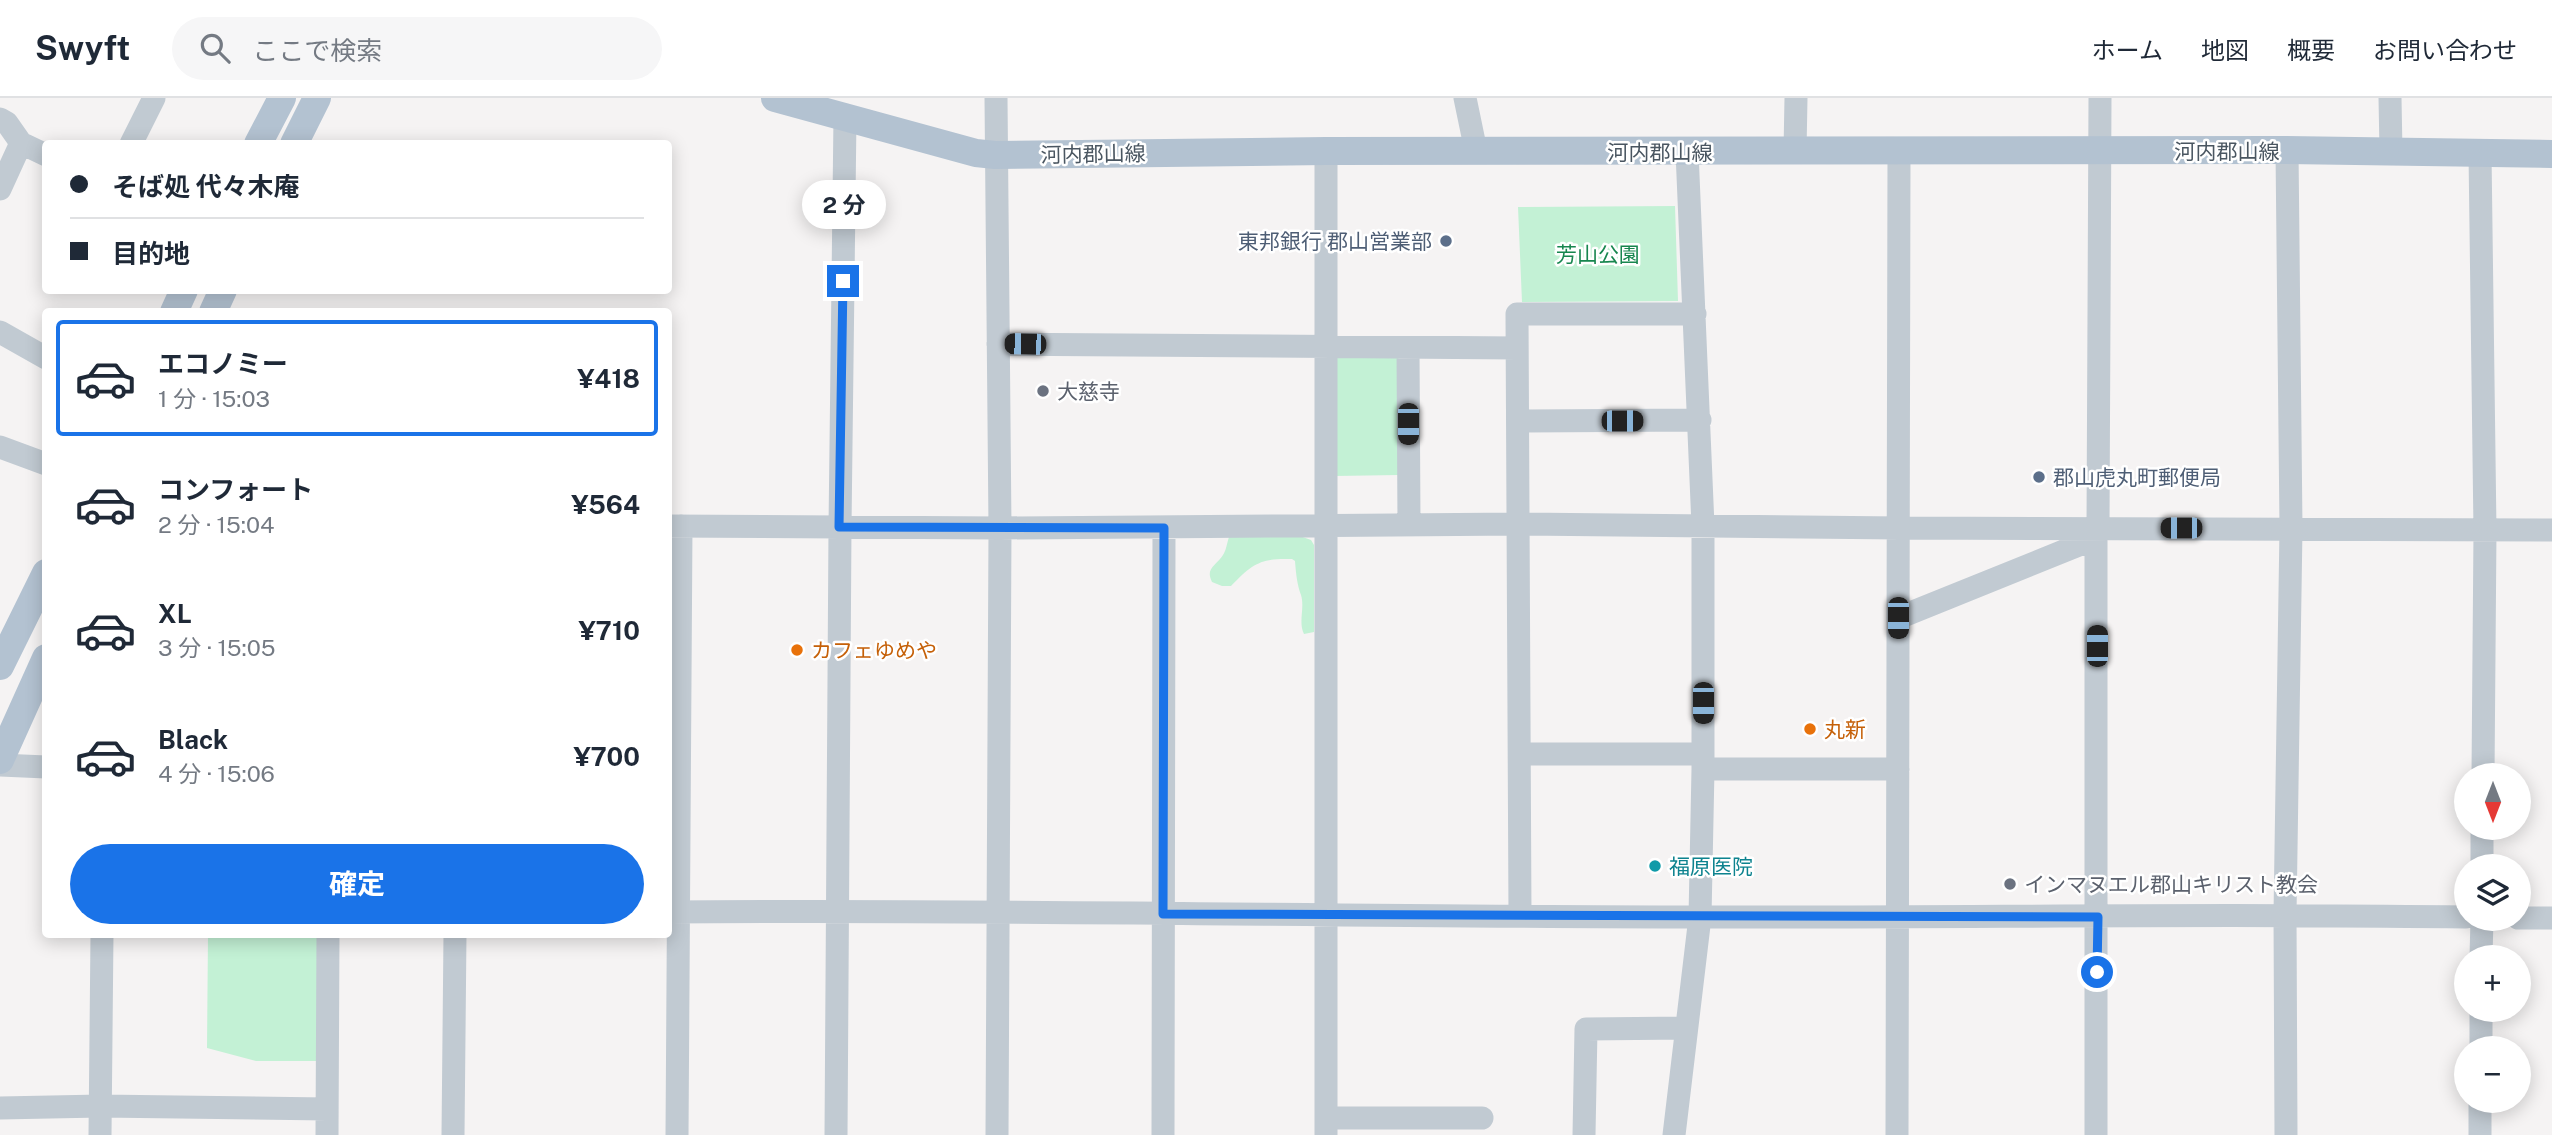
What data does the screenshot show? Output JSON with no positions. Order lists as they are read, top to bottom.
{
  "streets": {
    "main road": ["河内郡山線"]
  },
  "parks": ["芳山公園"],
  "places": [
    "東邦銀行 郡山営業部",
    "大慈寺",
    "郡山虎丸町郵便局",
    "カフェゆめや",
    "丸新",
    "福原医院",
    "インマヌエル郡山キリスト教会"
  ],
  "north": "bottom",
  "page": {
    "header": "Swyft",
    "search": "ここで検索",
    "nav": [
      "ホーム",
      "地図",
      "概要",
      "お問い合わせ"
    ],
    "banner": ["そば処 代々木庵", "目的地"],
    "bubble": "2 分",
    "list": [
      {
        "name": "エコノミー",
        "note": "1 分 · 15:03",
        "value": "¥418"
      },
      {
        "name": "コンフォート",
        "note": "2 分 · 15:04",
        "value": "¥564"
      },
      {
        "name": "XL",
        "note": "3 分 · 15:05",
        "value": "¥710"
      },
      {
        "name": "Black",
        "note": "4 分 · 15:06",
        "value": "¥700"
      }
    ],
    "map_buttons": ["+", "−"],
    "buttons": "確定"
  }
}
